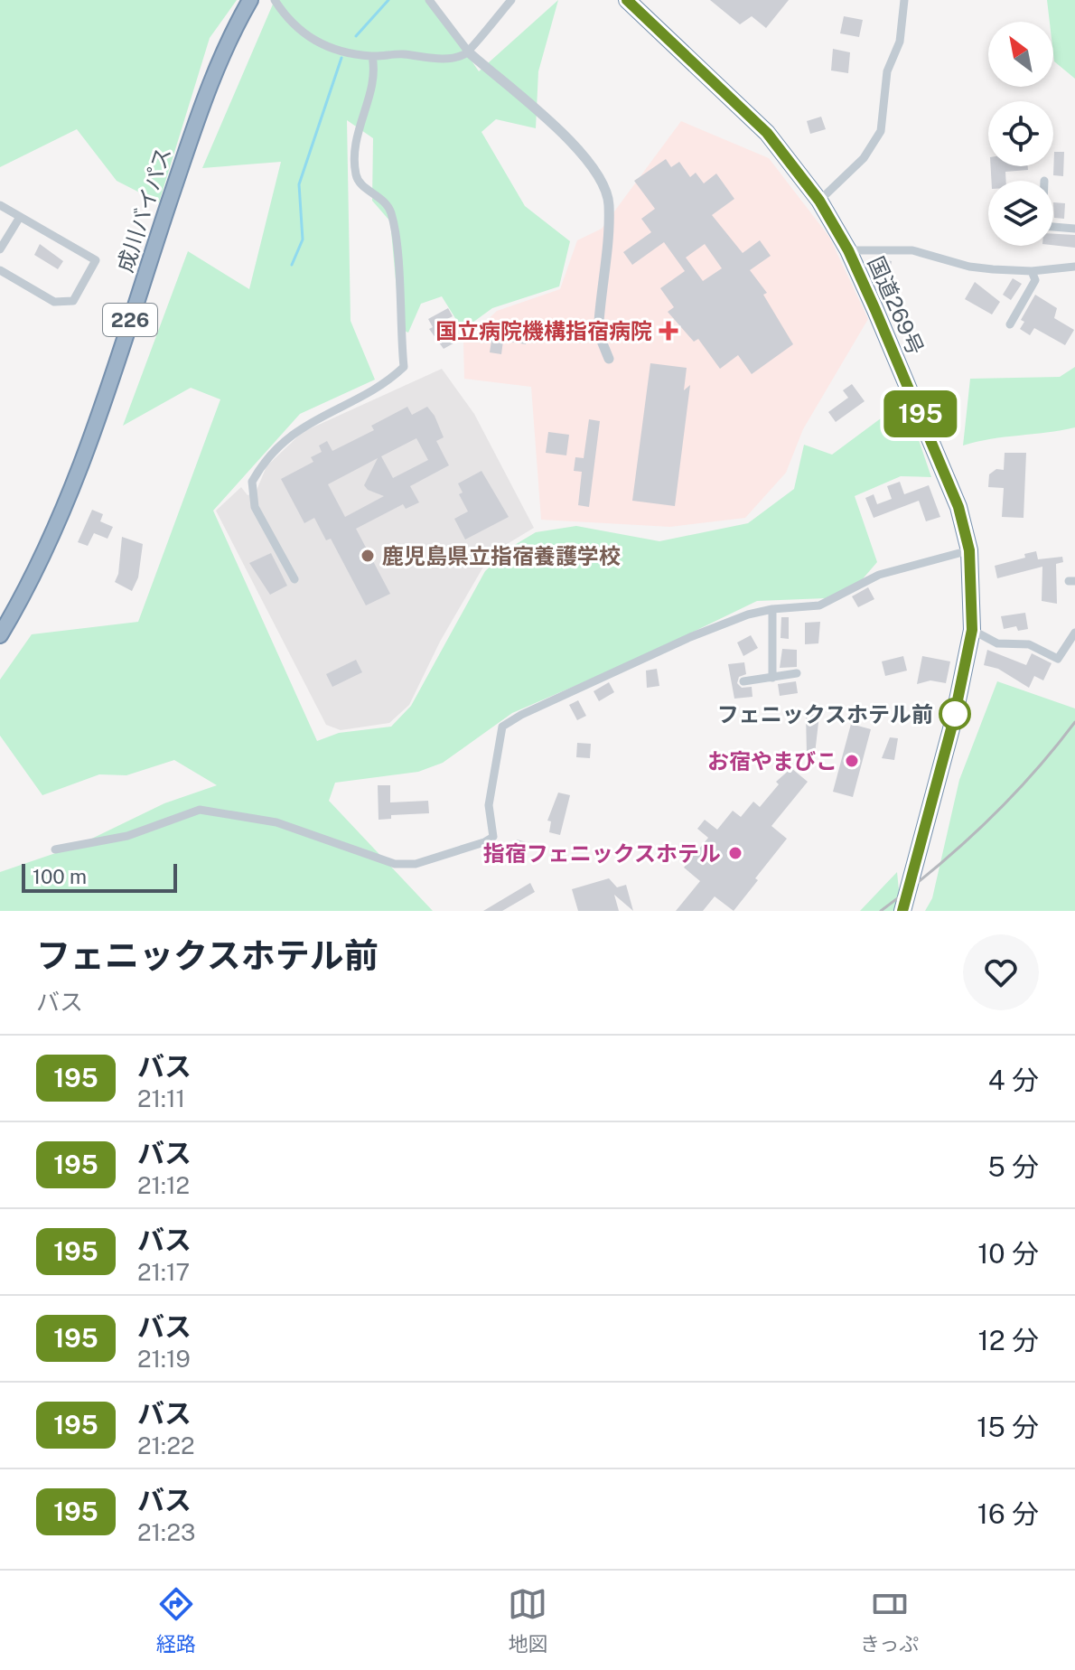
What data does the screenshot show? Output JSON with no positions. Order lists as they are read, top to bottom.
{
  "streets": {
    "highway": ["成川バイパス", "国道269号", "226"]
  },
  "places": {
    "health": ["国立病院機構指宿病院"],
    "other": [
      "鹿児島県立指宿養護学校",
      "フェニックスホテル前",
      "お宿やまびこ",
      "指宿フェニックスホテル"
    ]
  },
  "lines": ["bus line 195"],
  "scale_bar": "100 m",
  "north": "top left",
  "page": {
    "on_map": "195",
    "scale": "100 m",
    "heading": ["フェニックスホテル前", "バス"],
    "list": [
      {
        "mark": "195",
        "name": "バス",
        "note": "21:11",
        "value": "4 分"
      },
      {
        "mark": "195",
        "name": "バス",
        "note": "21:12",
        "value": "5 分"
      },
      {
        "mark": "195",
        "name": "バス",
        "note": "21:17",
        "value": "10 分"
      },
      {
        "mark": "195",
        "name": "バス",
        "note": "21:19",
        "value": "12 分"
      },
      {
        "mark": "195",
        "name": "バス",
        "note": "21:22",
        "value": "15 分"
      },
      {
        "mark": "195",
        "name": "バス",
        "note": "21:23",
        "value": "16 分"
      }
    ],
    "tabs": ["経路", "地図", "きっぷ"]
  }
}
